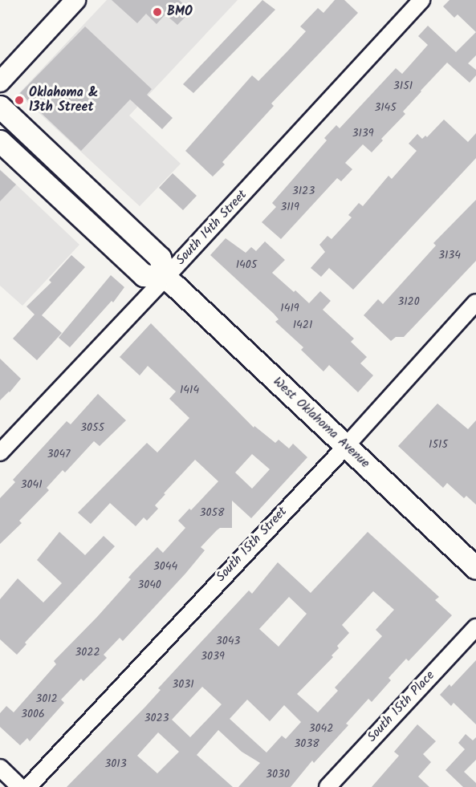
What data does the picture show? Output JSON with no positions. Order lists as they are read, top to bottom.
{
  "streets": {
    "main road": ["West Oklahoma Avenue"],
    "street": ["South 14th Street", "South 15th Street", "South 15th Place"]
  },
  "crossings": [
    ["South 14th Street", "West Oklahoma Avenue"],
    ["West Oklahoma Avenue", "South 15th Street"]
  ],
  "places": ["BMO", "Oklahoma & 13th Street"],
  "house_numbers": [
    "3151",
    "3145",
    "3139",
    "3123",
    "3119",
    "3134",
    "1405",
    "3120",
    "1419",
    "1421",
    "1414",
    "3055",
    "1515",
    "3047",
    "3041",
    "3058",
    "3044",
    "3040",
    "3043",
    "3022",
    "3039",
    "3031",
    "3012",
    "3006",
    "3023",
    "3042",
    "3038",
    "3013",
    "3030"
  ]
}
